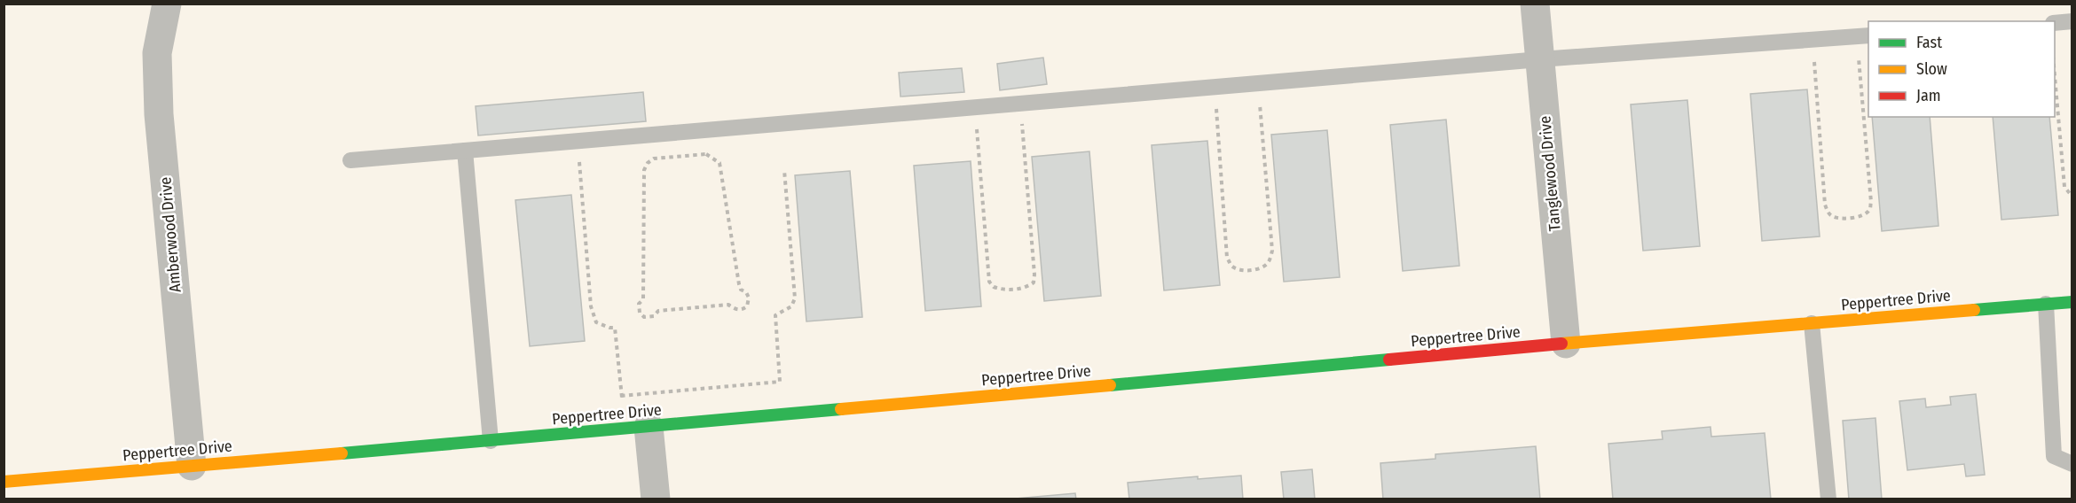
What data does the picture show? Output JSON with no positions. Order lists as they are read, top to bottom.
{
  "streets": {
    "street": ["Tanglewood Drive", "Amberwood Drive", "Peppertree Drive"]
  },
  "crossings": [
    ["Tanglewood Drive", "Peppertree Drive"],
    ["Amberwood Drive", "Peppertree Drive"]
  ],
  "legend": ["Fast", "Slow", "Jam"]
}
